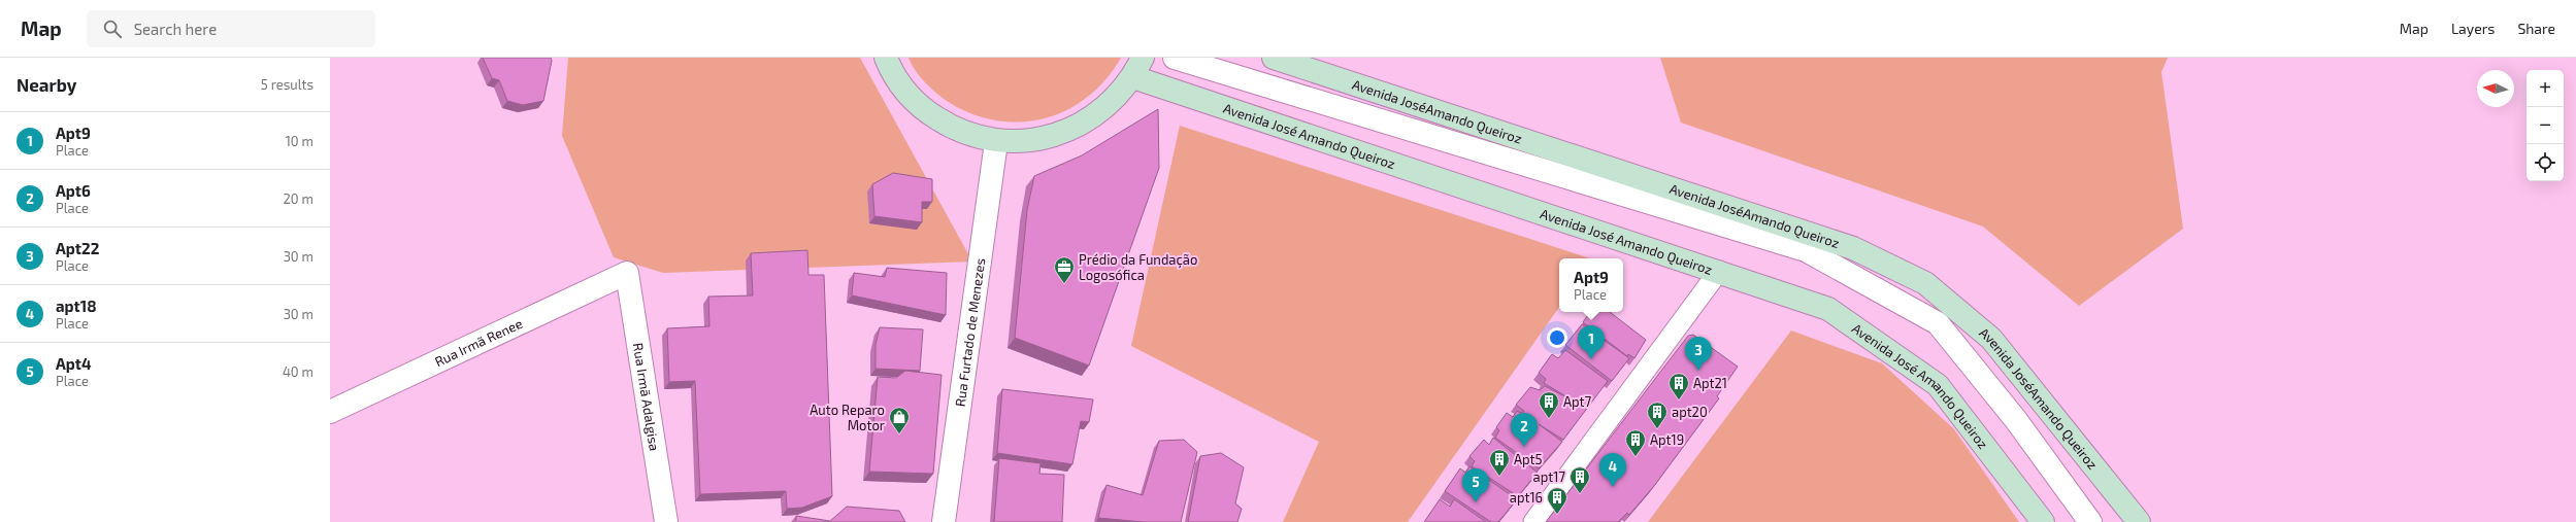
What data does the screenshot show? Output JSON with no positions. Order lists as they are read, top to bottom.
{
  "streets": {
    "main road": ["Avenida JoséAmando Queiroz", "Avenida José Amando Queiroz"],
    "street": ["Rua Furtado de Menezes", "Rua Irmã Renee", "Rua Irmã Adalgisa"]
  },
  "crossings": [
    ["Rua Irmã Renee", "Rua Irmã Adalgisa"]
  ],
  "places": {
    "office": ["Prédio da Fundação Logosófica"],
    "building": [
      "Apt21",
      "Apt7",
      "apt20",
      "Apt19",
      "Apt5",
      "apt17",
      "apt16"
    ],
    "shop": ["Auto Reparo Motor"]
  },
  "north": "left",
  "page": {
    "header": "Map",
    "search": "Search here",
    "nav": ["Map", "Layers", "Share"],
    "heading": ["Nearby", "5 results"],
    "map_buttons": ["+", "−"],
    "list": [
      {
        "mark": "1",
        "name": "Apt9",
        "note": "Place",
        "value": "10 m"
      },
      {
        "mark": "2",
        "name": "Apt6",
        "note": "Place",
        "value": "20 m"
      },
      {
        "mark": "3",
        "name": "Apt22",
        "note": "Place",
        "value": "30 m"
      },
      {
        "mark": "4",
        "name": "apt18",
        "note": "Place",
        "value": "30 m"
      },
      {
        "mark": "5",
        "name": "Apt4",
        "note": "Place",
        "value": "40 m"
      }
    ],
    "popup": ["Apt9", "Place"],
    "pins": [
      "1",
      "3",
      "2",
      "4",
      "5"
    ]
  }
}
